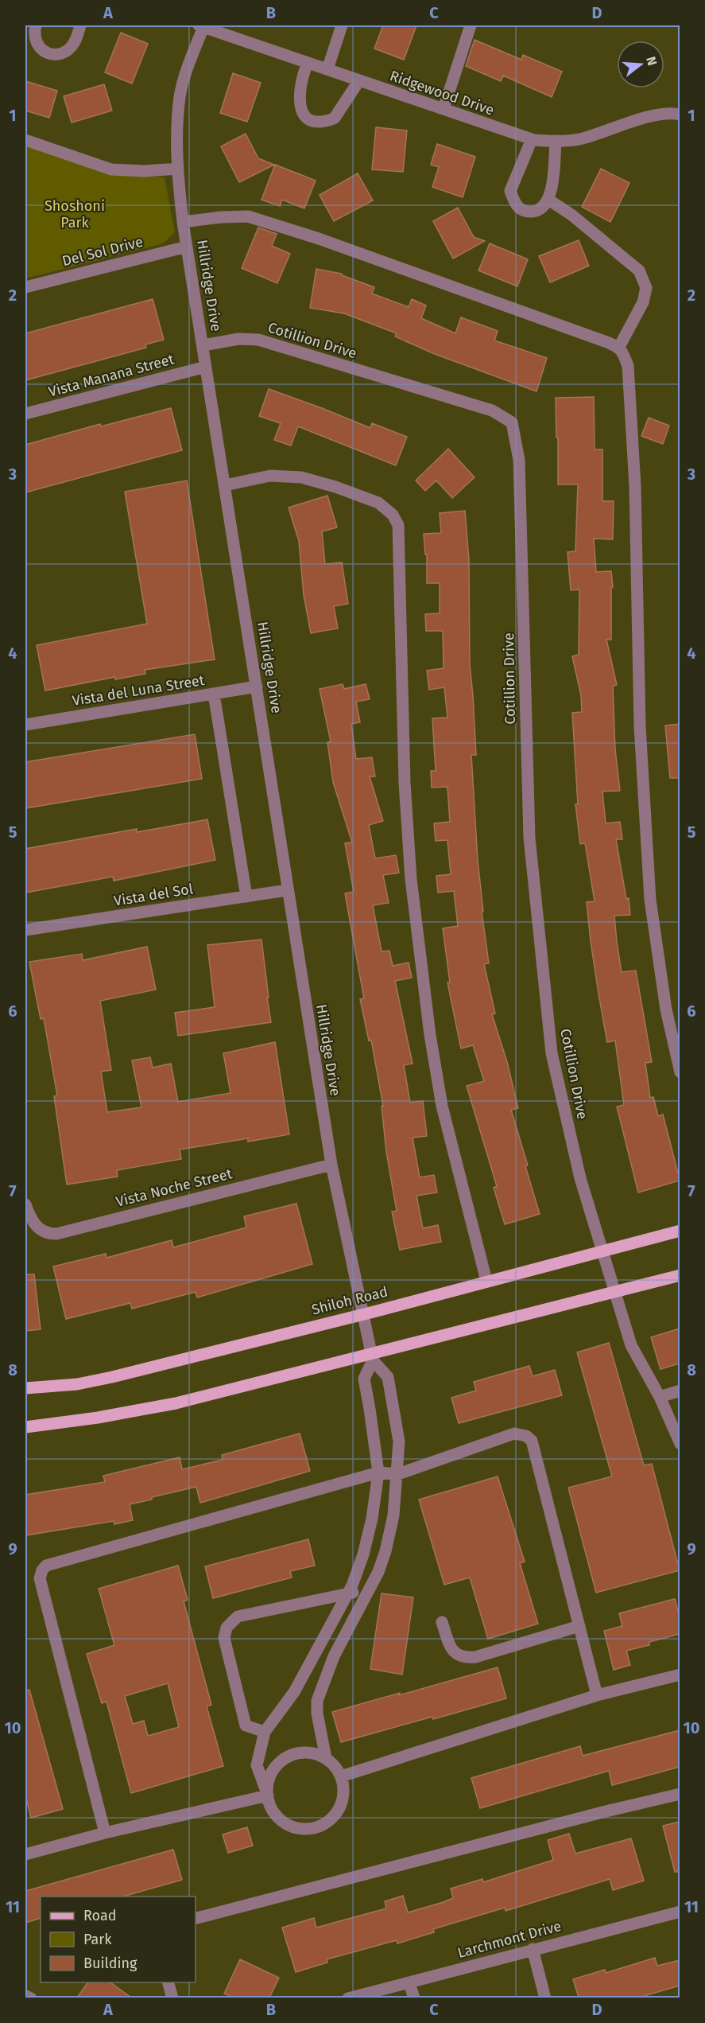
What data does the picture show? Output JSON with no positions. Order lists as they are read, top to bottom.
{
  "streets": {
    "main road": ["Shiloh Road"],
    "street": [
      "Ridgewood Drive",
      "Del Sol Drive",
      "Hillridge Drive",
      "Cotillion Drive",
      "Vista Manana Street",
      "Vista del Luna Street",
      "Vista del Sol",
      "Vista Noche Street",
      "Larchmont Drive"
    ]
  },
  "crossings": [
    ["Ridgewood Drive", "Hillridge Drive"],
    ["Del Sol Drive", "Hillridge Drive"],
    ["Hillridge Drive", "Cotillion Drive"],
    ["Hillridge Drive", "Vista Manana Street"],
    ["Hillridge Drive", "Vista del Luna Street"],
    ["Hillridge Drive", "Vista del Sol"],
    ["Hillridge Drive", "Vista Noche Street"],
    ["Hillridge Drive", "Shiloh Road"],
    ["Cotillion Drive", "Shiloh Road"]
  ],
  "parks": ["Shoshoni Park"],
  "legend": ["Road", "Park", "Building"],
  "north": "right",
  "grid": {
    "columns": [
      "A",
      "B",
      "C",
      "D"
    ],
    "rows": [
      "1",
      "2",
      "3",
      "4",
      "5",
      "6",
      "7",
      "8",
      "9",
      "10",
      "11"
    ]
  }
}
